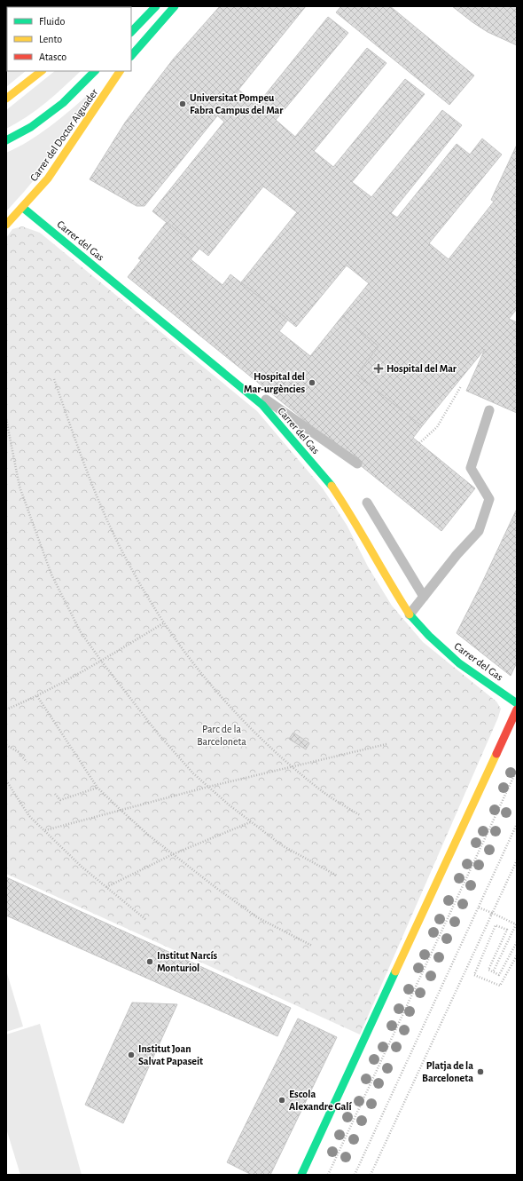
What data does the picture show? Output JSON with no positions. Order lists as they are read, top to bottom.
{
  "streets": {
    "main road": ["Carrer del Doctor Aiguader", "Carrer del Gas"]
  },
  "crossings": [
    ["Carrer del Doctor Aiguader", "Carrer del Gas"]
  ],
  "parks": ["Parc de la Barceloneta"],
  "places": {
    "other": [
      "Universitat Pompeu Fabra Campus del Mar",
      "Hospital del Mar-urgències",
      "Institut Narcís Monturiol",
      "Institut Joan Salvat Papaseit",
      "Platja de la Barceloneta",
      "Escola Alexandre Galí"
    ],
    "health": ["Hospital del Mar"]
  },
  "legend": ["Fluido", "Lento", "Atasco"]
}
